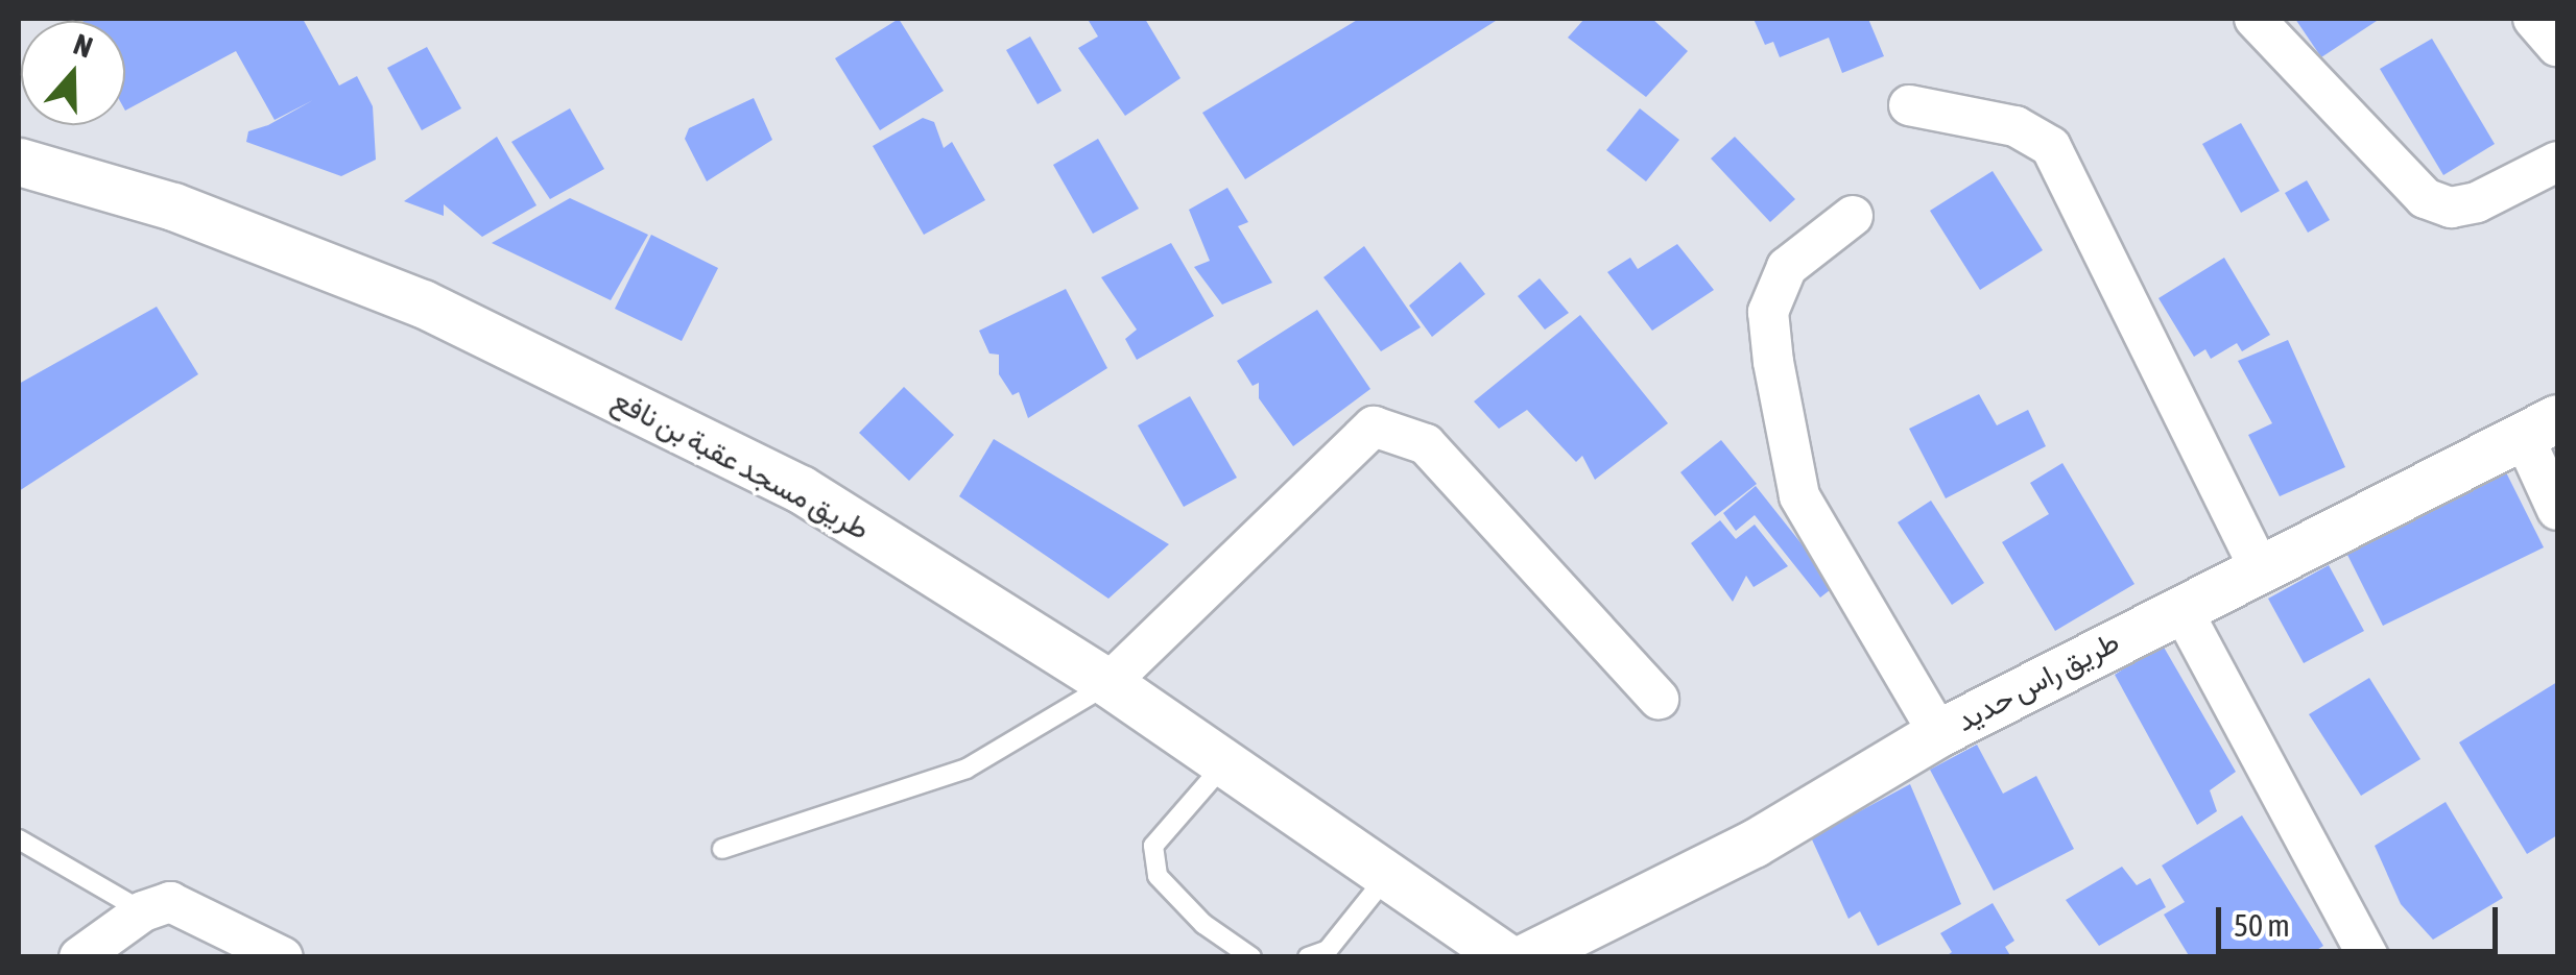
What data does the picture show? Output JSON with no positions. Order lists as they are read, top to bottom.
{
  "streets": {
    "street": ["طريق مسجد عقبة بن نافع", "طريق راس حديد"]
  },
  "scale_bar": "50 m",
  "north": "top"
}
